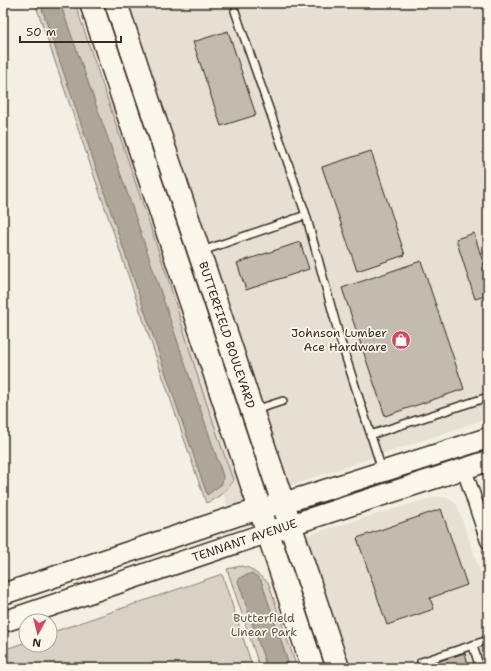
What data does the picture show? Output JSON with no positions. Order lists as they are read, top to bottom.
{
  "streets": {
    "main road": ["BUTTERFIELD BOULEVARD", "TENNANT AVENUE"]
  },
  "crossings": [
    ["BUTTERFIELD BOULEVARD", "TENNANT AVENUE"]
  ],
  "parks": ["Butterfield Linear Park"],
  "places": {
    "shop": ["Johnson Lumber Ace Hardware"]
  },
  "scale_bar": "50 m",
  "north": "bottom"
}
